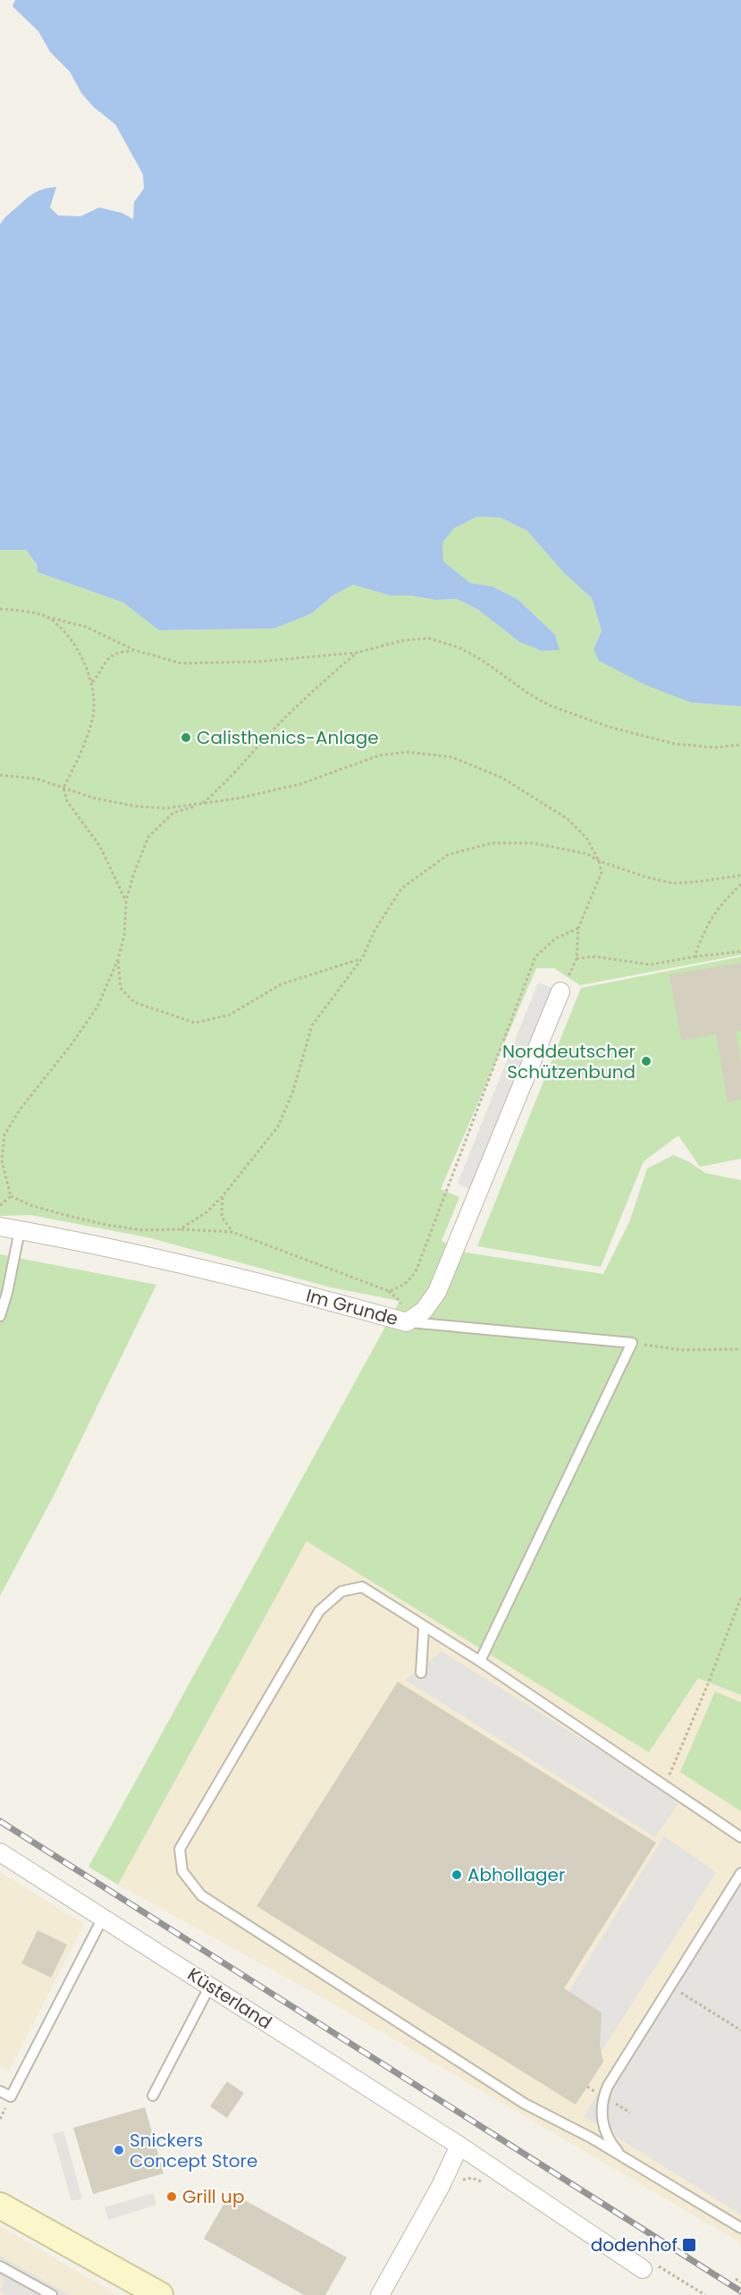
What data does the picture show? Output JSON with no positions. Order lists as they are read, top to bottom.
{
  "streets": {
    "street": ["Im Grunde", "Küsterland"]
  },
  "places": {
    "other": [
      "Calisthenics-Anlage",
      "Norddeutscher Schützenbund",
      "Abhollager",
      "Snickers Concept Store",
      "Grill up"
    ],
    "transit": ["dodenhof"]
  }
}
